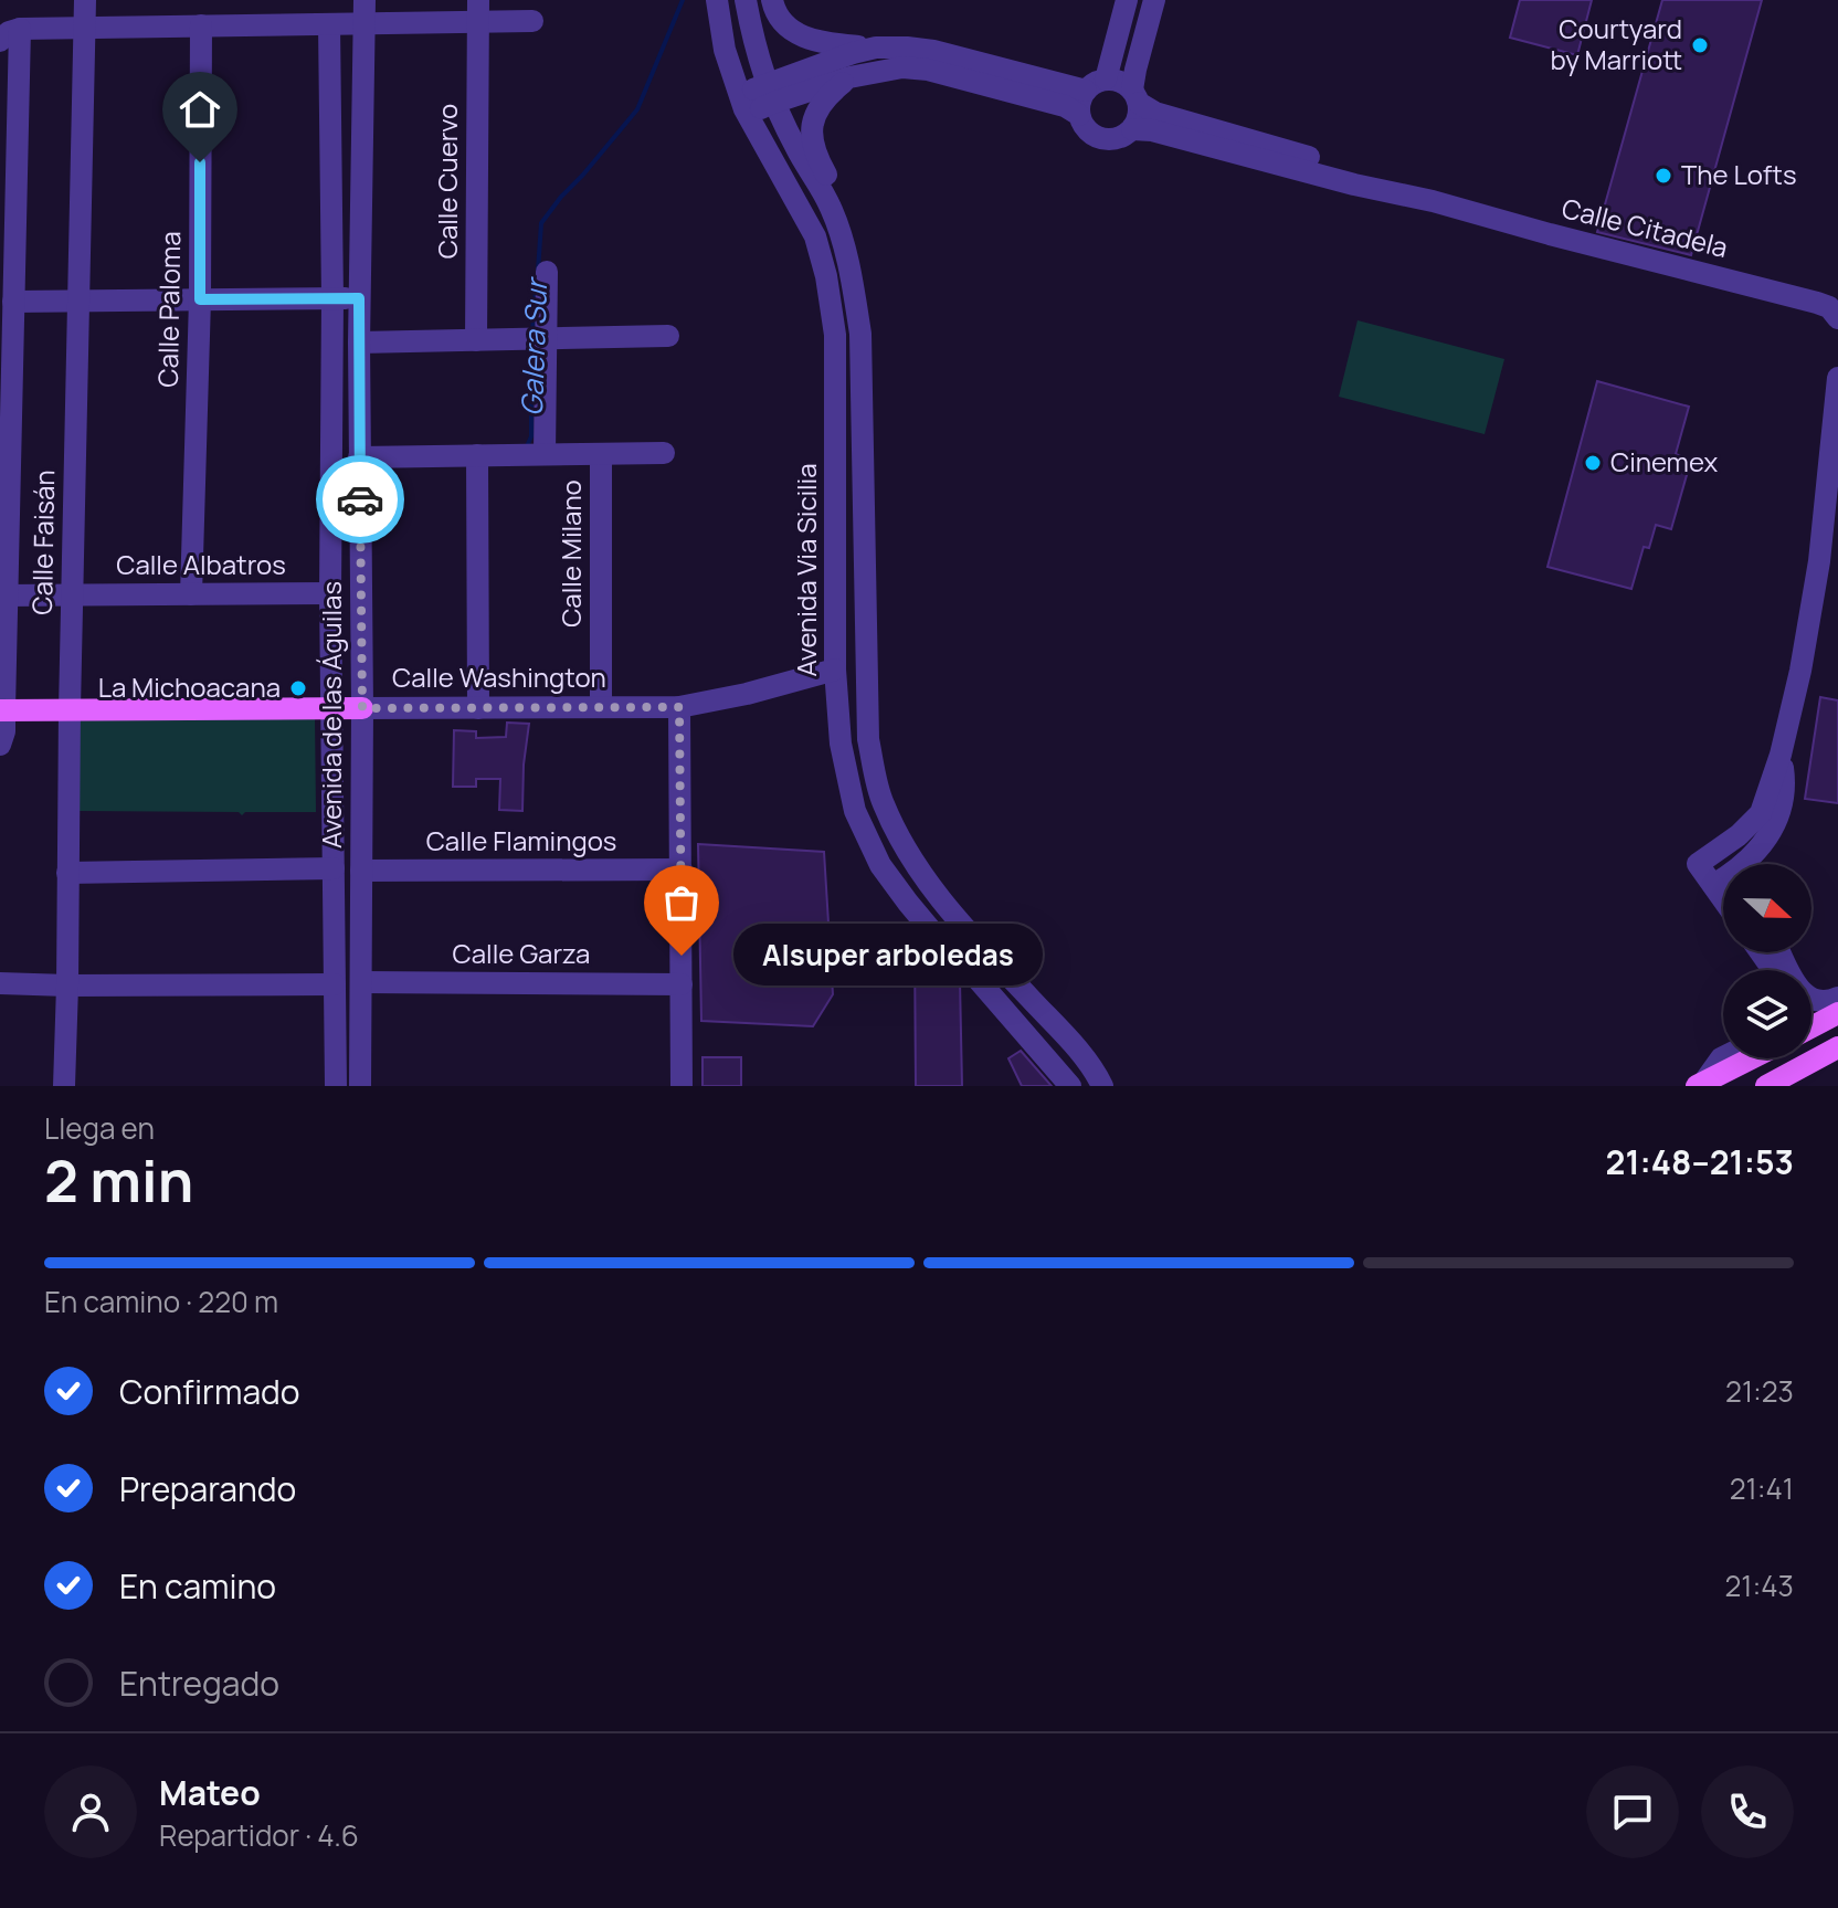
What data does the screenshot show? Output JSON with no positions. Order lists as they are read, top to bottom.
{
  "streets": {
    "main road": ["Calle Washington"],
    "street": [
      "Calle Cuervo",
      "Calle Citadela",
      "Calle Paloma",
      "Calle Faisán",
      "Calle Milano",
      "Calle Albatros",
      "Avenida Via Sicilia",
      "Avenida de las Águilas",
      "Calle Flamingos",
      "Calle Garza"
    ]
  },
  "crossings": [
    ["Calle Paloma", "Calle Albatros"],
    ["Calle Faisán", "Calle Albatros"],
    ["Calle Faisán", "Calle Washington"],
    ["Calle Milano", "Calle Washington"],
    ["Calle Albatros", "Avenida de las Águilas"],
    ["Avenida Via Sicilia", "Calle Washington"],
    ["Calle Washington", "Avenida de las Águilas"],
    ["Avenida de las Águilas", "Calle Flamingos"],
    ["Avenida de las Águilas", "Calle Garza"]
  ],
  "water": ["Galera Sur"],
  "places": [
    "Courtyard by Marriott",
    "The Lofts",
    "Cinemex",
    "La Michoacana",
    "Alsuper arboledas"
  ],
  "north": "right",
  "page": {
    "bubble": "Alsuper arboledas",
    "heading": ["2 min", "Llega en", "21:48–21:53"],
    "panel": ["Mateo", "Repartidor · 4.6"],
    "bar": "En camino · 220 m",
    "list": [
      ["Confirmado", "21:23"],
      ["Preparando", "21:41"],
      ["En camino", "21:43"],
      "Entregado"
    ]
  }
}
